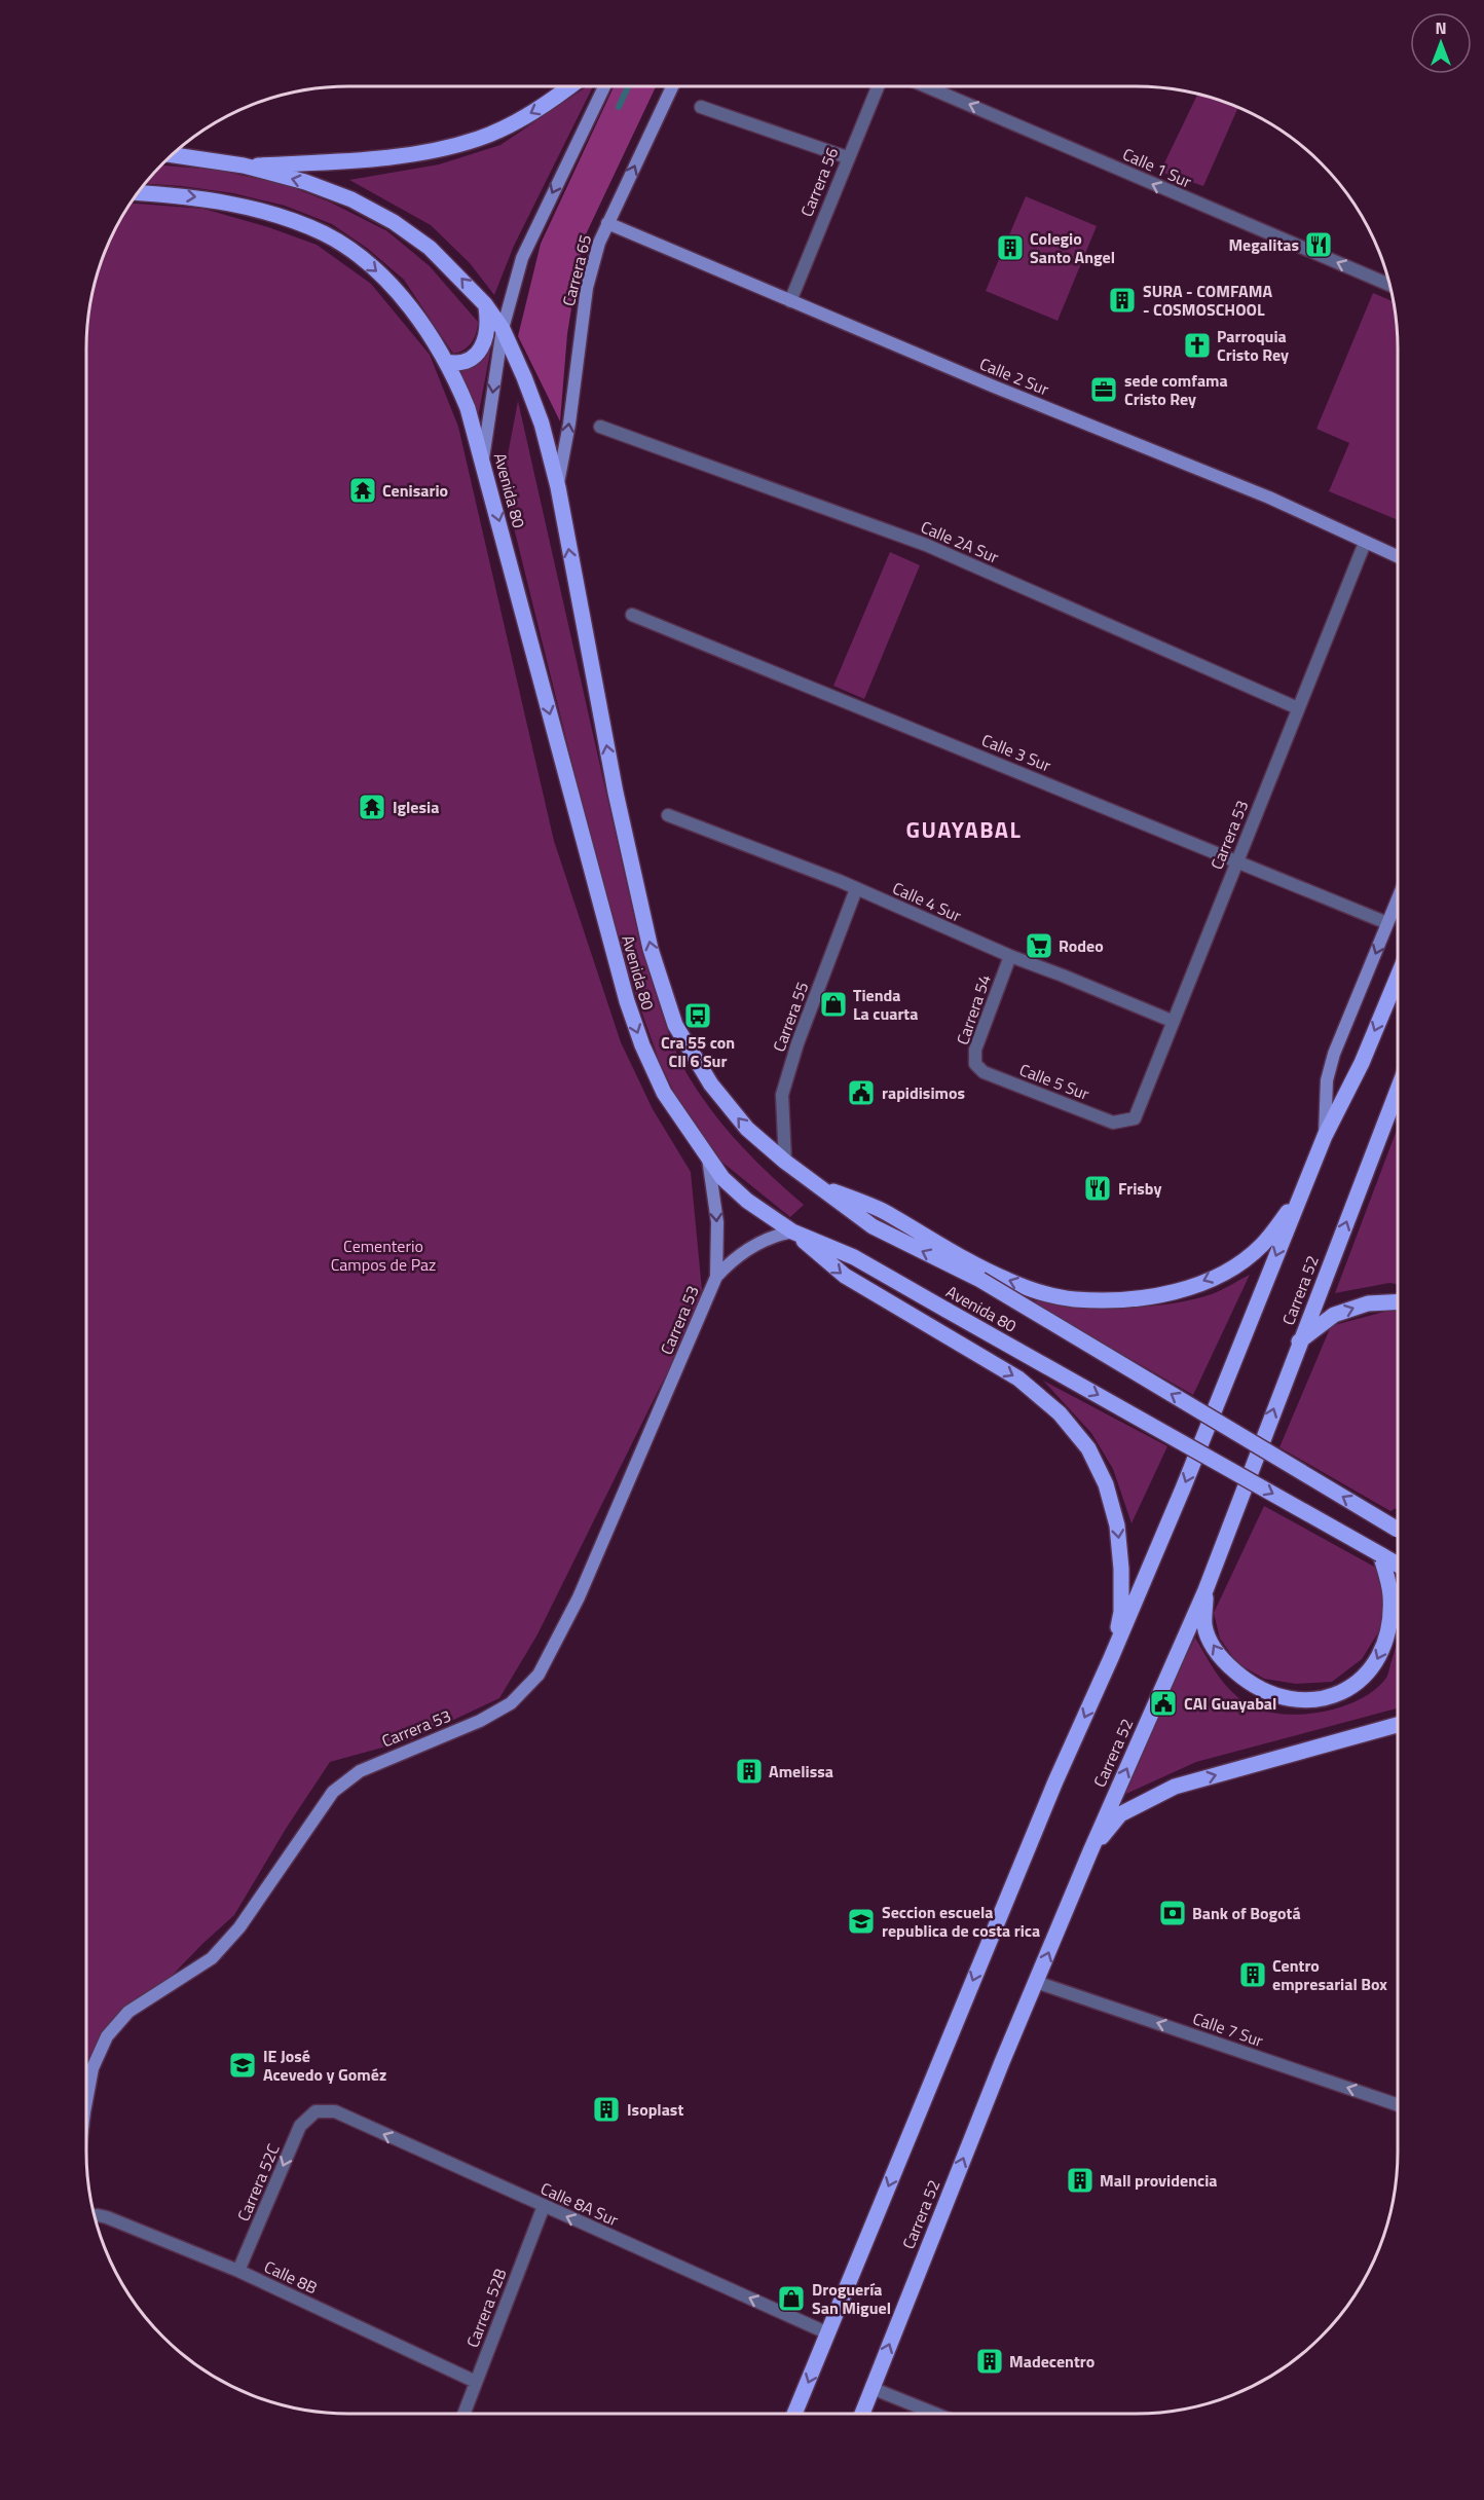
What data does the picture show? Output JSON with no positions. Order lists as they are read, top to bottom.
{
  "streets": {
    "main road": [
      "Carrera 65",
      "Calle 2 Sur",
      "Avenida 80",
      "Carrera 53",
      "Carrera 52"
    ],
    "street": [
      "Calle 1 Sur",
      "Carrera 56",
      "Calle 2A Sur",
      "Calle 3 Sur",
      "Calle 4 Sur",
      "Carrera 54",
      "Carrera 55",
      "Calle 5 Sur",
      "Calle 7 Sur",
      "Carrera 52C",
      "Calle 8A Sur",
      "Calle 8B",
      "Carrera 52B"
    ]
  },
  "crossings": [
    ["Carrera 56", "Calle 2 Sur"],
    ["Carrera 65", "Calle 2 Sur"],
    ["Carrera 65", "Avenida 80"],
    ["Calle 2 Sur", "Carrera 53"],
    ["Avenida 80", "Carrera 53"],
    ["Avenida 80", "Carrera 55"],
    ["Calle 2A Sur", "Carrera 53"],
    ["Calle 3 Sur", "Carrera 53"],
    ["Calle 3 Sur", "Carrera 52"],
    ["Carrera 53", "Calle 4 Sur"],
    ["Carrera 53", "Calle 5 Sur"],
    ["Calle 4 Sur", "Carrera 54"],
    ["Calle 4 Sur", "Carrera 55"],
    ["Carrera 54", "Calle 5 Sur"],
    ["Carrera 52", "Calle 7 Sur"],
    ["Carrera 52", "Calle 8A Sur"],
    ["Carrera 52C", "Calle 8A Sur"],
    ["Carrera 52C", "Calle 8B"],
    ["Calle 8A Sur", "Carrera 52B"],
    ["Calle 8B", "Carrera 52B"]
  ],
  "one_way": [
    "Calle 1 Sur",
    "Calle 7 Sur",
    "Carrera 52C",
    "Calle 8A Sur"
  ],
  "districts": ["GUAYABAL"],
  "parks": ["Cementerio Campos de Paz"],
  "places": {
    "restaurant": ["Megalitas", "Frisby"],
    "building": [
      "Colegio Santo Angel",
      "SURA - COMFAMA - COSMOSCHOOL",
      "Amelissa",
      "Centro empresarial Box",
      "Isoplast",
      "Mall providencia",
      "Madecentro"
    ],
    "church": ["Parroquia Cristo Rey"],
    "office": ["sede comfama Cristo Rey"],
    "temple": ["Cenisario", "Iglesia"],
    "supermarket": ["Rodeo"],
    "shop": ["Tienda La cuarta", "Droguería San Miguel"],
    "bus stop": ["Cra 55 con Cll 6 Sur"],
    "public building": ["rapidisimos", "CAI Guayabal"],
    "bank": ["Bank of Bogotá"],
    "school or university": ["Seccion escuela republica de costa rica", "IE José Acevedo y Goméz"]
  },
  "north": "top"
}
